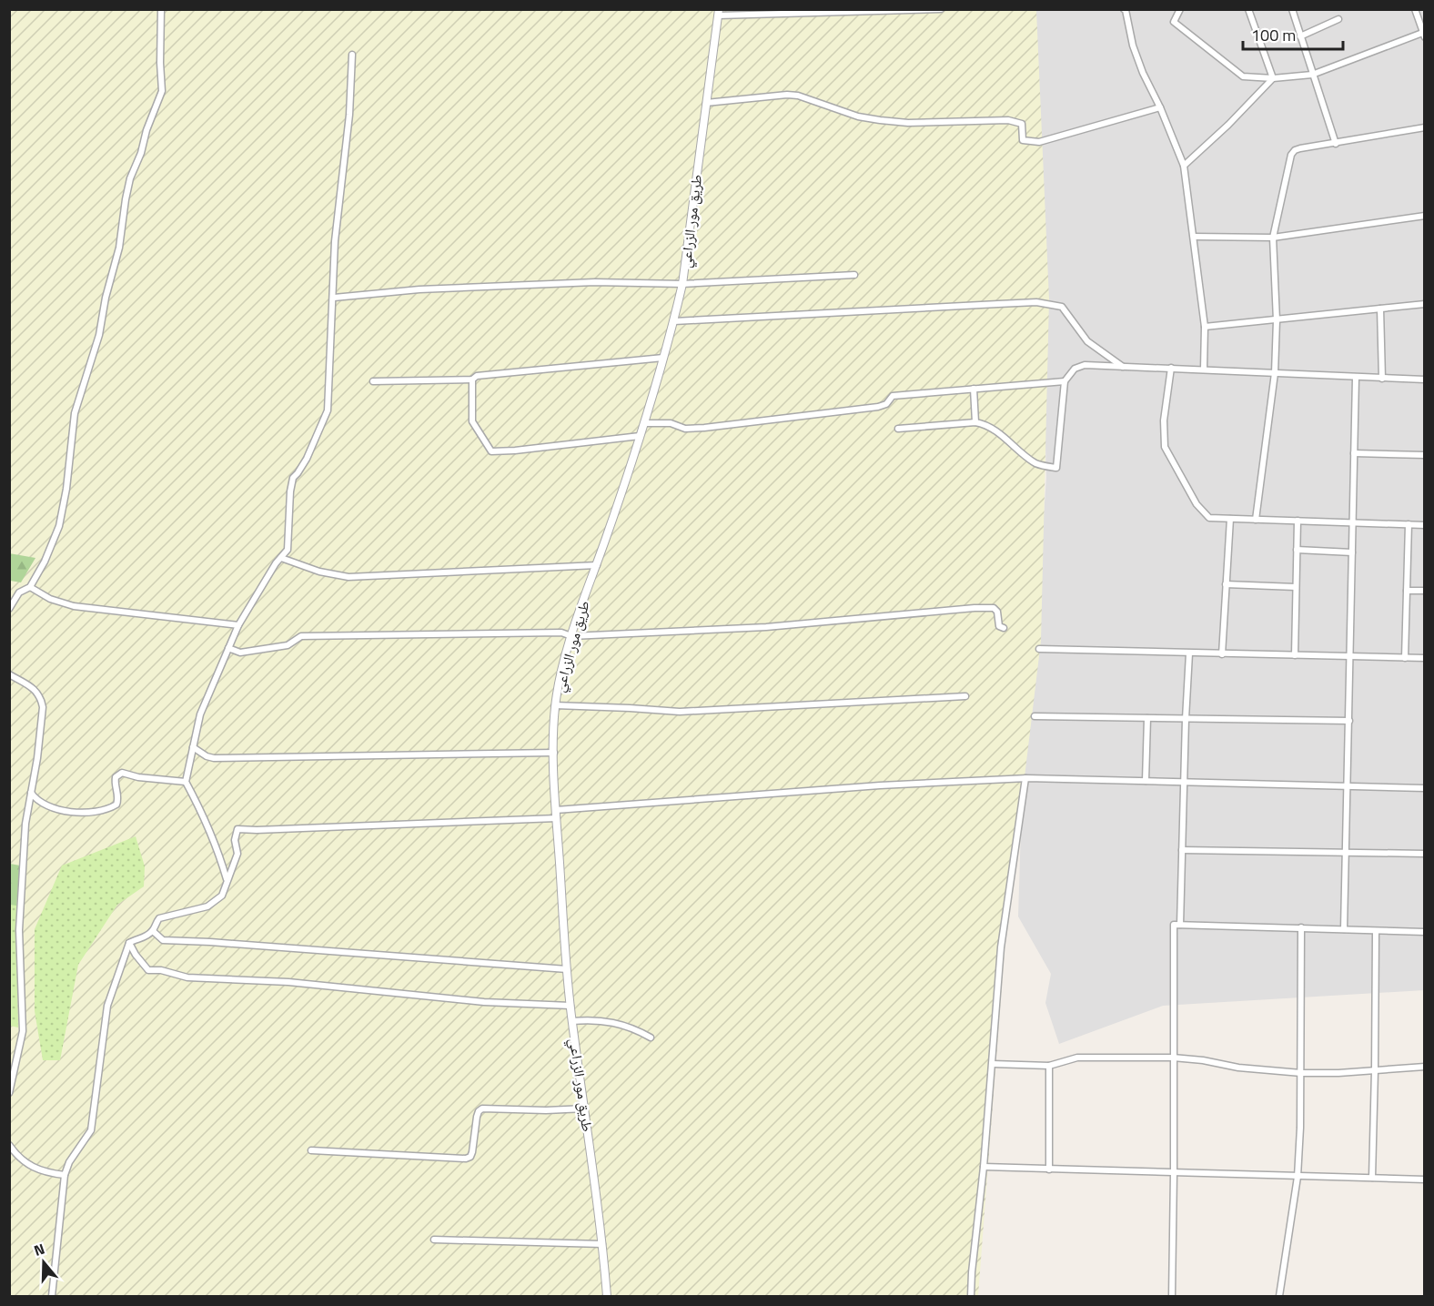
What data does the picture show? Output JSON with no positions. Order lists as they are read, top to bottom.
{
  "streets": {
    "street": ["طريق مور الزراعي"]
  },
  "scale_bar": "100 m",
  "north": "top"
}
